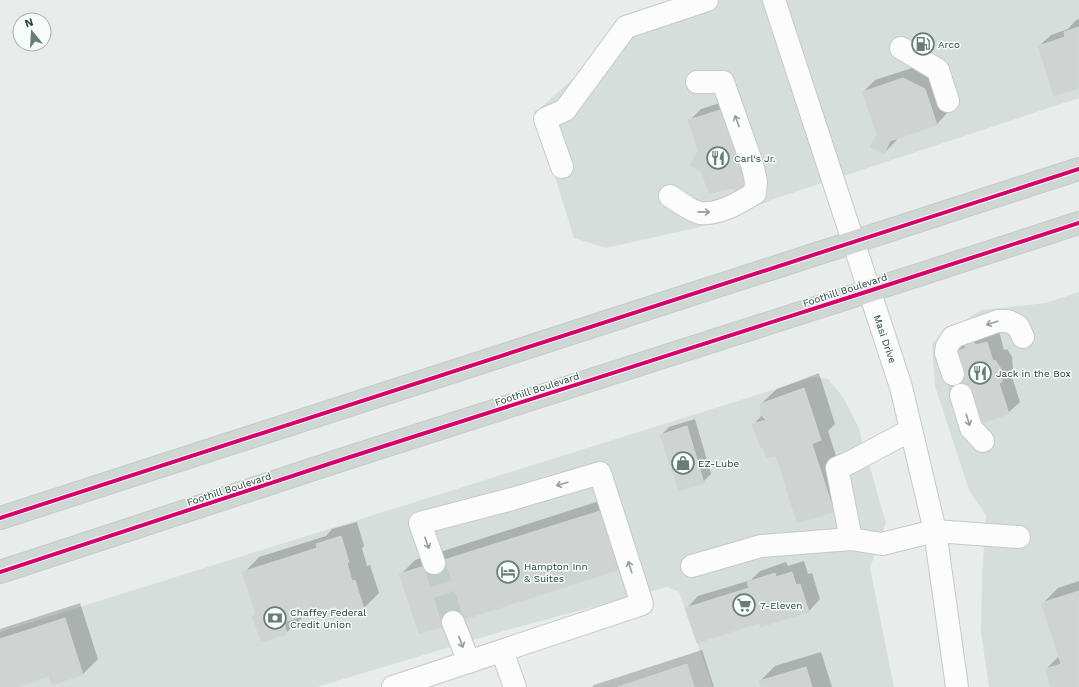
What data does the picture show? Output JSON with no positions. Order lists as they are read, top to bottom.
{
  "streets": {
    "main road": ["Foothill Boulevard"],
    "street": ["Masi Drive"]
  },
  "crossings": [
    ["Foothill Boulevard", "Masi Drive"]
  ],
  "places": {
    "fuel station": ["Arco"],
    "restaurant": ["Carl's Jr.", "Jack in the Box"],
    "shop": ["EZ-Lube"],
    "hotel": ["Hampton Inn & Suites"],
    "supermarket": ["7-Eleven"],
    "bank": ["Chaffey Federal Credit Union"]
  },
  "north": "top"
}
